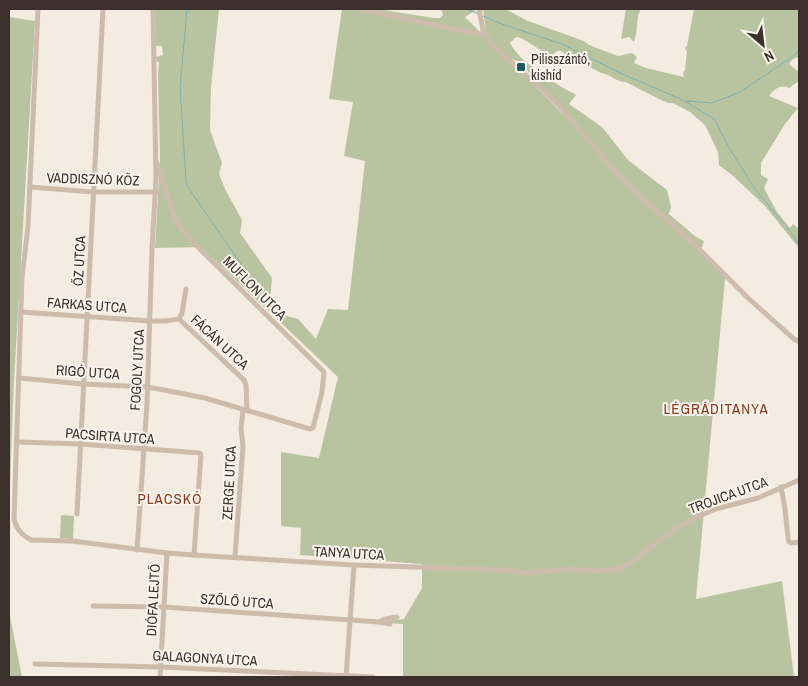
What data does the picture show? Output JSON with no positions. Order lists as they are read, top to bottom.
{
  "streets": {
    "street": [
      "VADDISZNÓ KÖZ",
      "ŐZ UTCA",
      "MUFLON UTCA",
      "FARKAS UTCA",
      "FÁCÁN UTCA",
      "FOGOLY UTCA",
      "RIGÓ UTCA",
      "PACSIRTA UTCA",
      "ZERGE UTCA",
      "TROJICA UTCA",
      "TANYA UTCA",
      "DIÓFA LEJTŐ",
      "SZŐLŐ UTCA",
      "GALAGONYA UTCA"
    ]
  },
  "crossings": [
    ["VADDISZNÓ KÖZ", "ŐZ UTCA"],
    ["VADDISZNÓ KÖZ", "MUFLON UTCA"],
    ["VADDISZNÓ KÖZ", "FOGOLY UTCA"],
    ["ŐZ UTCA", "FARKAS UTCA"],
    ["ŐZ UTCA", "RIGÓ UTCA"],
    ["ŐZ UTCA", "PACSIRTA UTCA"],
    ["MUFLON UTCA", "FOGOLY UTCA"],
    ["MUFLON UTCA", "RIGÓ UTCA"],
    ["FARKAS UTCA", "FÁCÁN UTCA"],
    ["FARKAS UTCA", "FOGOLY UTCA"],
    ["FÁCÁN UTCA", "FOGOLY UTCA"],
    ["FÁCÁN UTCA", "RIGÓ UTCA"],
    ["FÁCÁN UTCA", "ZERGE UTCA"],
    ["FOGOLY UTCA", "RIGÓ UTCA"],
    ["FOGOLY UTCA", "PACSIRTA UTCA"],
    ["FOGOLY UTCA", "TANYA UTCA"],
    ["RIGÓ UTCA", "ZERGE UTCA"],
    ["PACSIRTA UTCA", "TANYA UTCA"],
    ["ZERGE UTCA", "TANYA UTCA"],
    ["TROJICA UTCA", "TANYA UTCA"],
    ["TANYA UTCA", "DIÓFA LEJTŐ"],
    ["DIÓFA LEJTŐ", "SZŐLŐ UTCA"],
    ["DIÓFA LEJTŐ", "GALAGONYA UTCA"]
  ],
  "districts": ["LÉGRÁDITANYA", "PLACSKÓ"],
  "places": {
    "transit": ["Pilisszántó, kishíd"]
  },
  "north": "bottom right"
}
